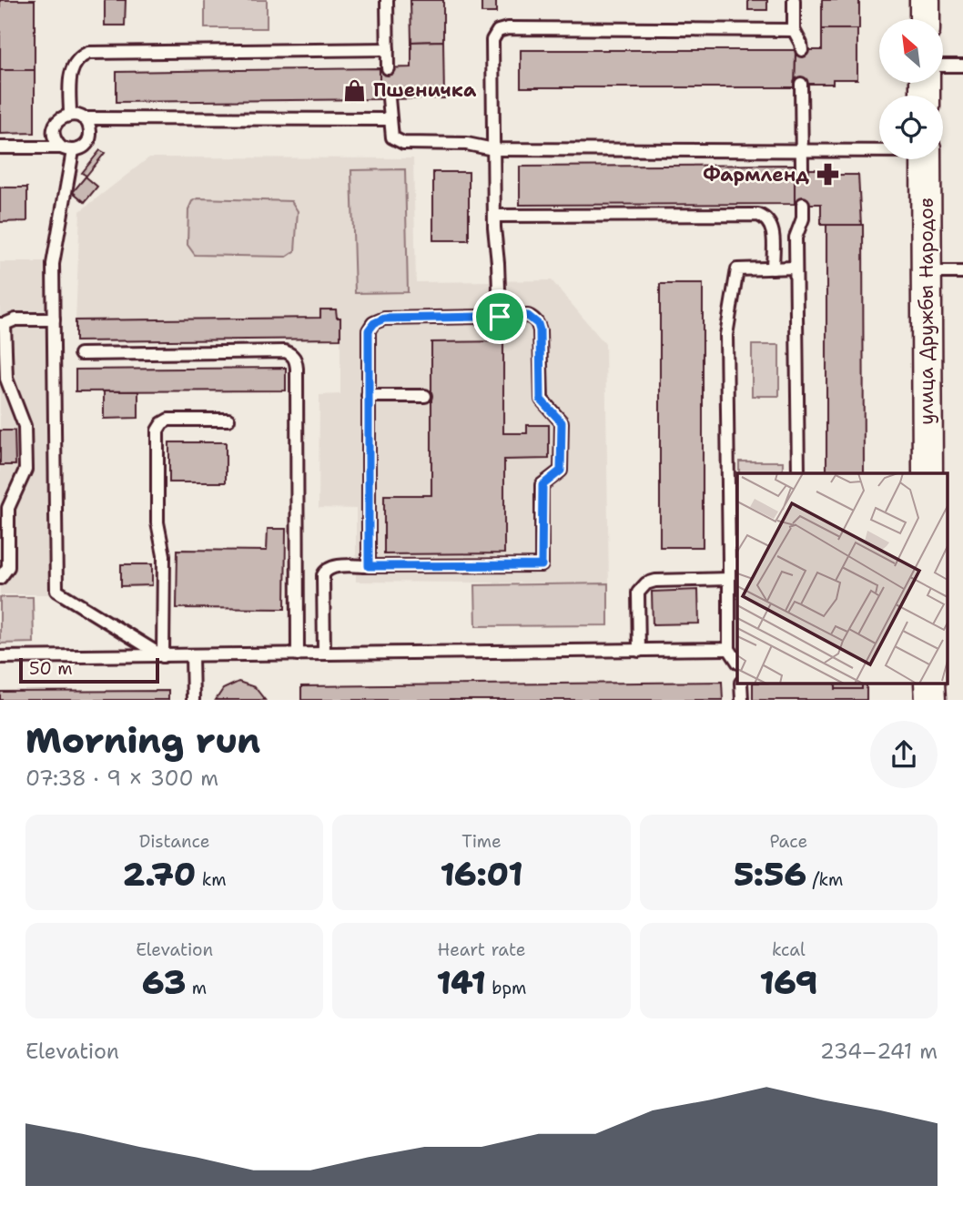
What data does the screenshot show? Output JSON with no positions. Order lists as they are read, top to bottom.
{
  "streets": {
    "street": ["улица Дружбы Народов"]
  },
  "places": {
    "shop": ["Пшеничка"],
    "pharmacy": ["Фармленд"]
  },
  "scale_bar": "50 m",
  "north": "top left",
  "page": {
    "scale": "50 m",
    "heading": ["Morning run", "07:38 · 9 × 300 m"],
    "stats": [
      ["Distance", "2.70 km"],
      ["Time", "16:01"],
      ["Pace", "5:56 /km"],
      ["Elevation", "63 m"],
      ["Heart rate", "141 bpm"],
      ["kcal", "169"]
    ],
    "chart": ["Elevation", "234–241 m"]
  }
}
